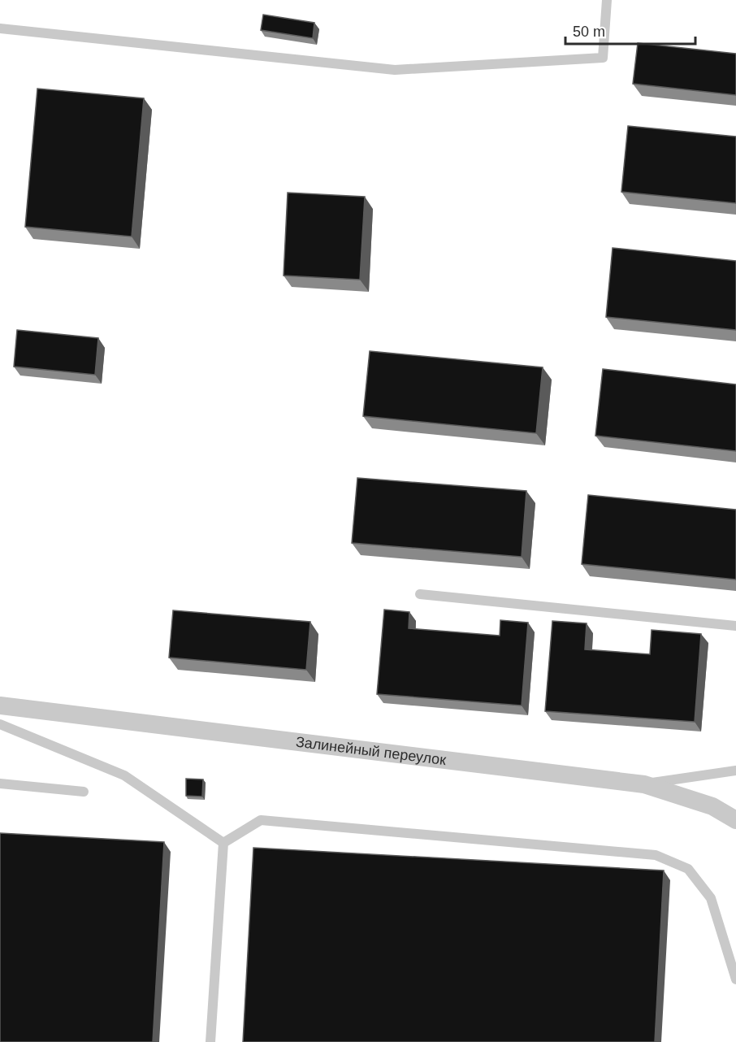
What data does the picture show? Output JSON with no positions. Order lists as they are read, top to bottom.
{
  "streets": {
    "street": ["Залинейный переулок"]
  },
  "scale_bar": "50 m"
}
